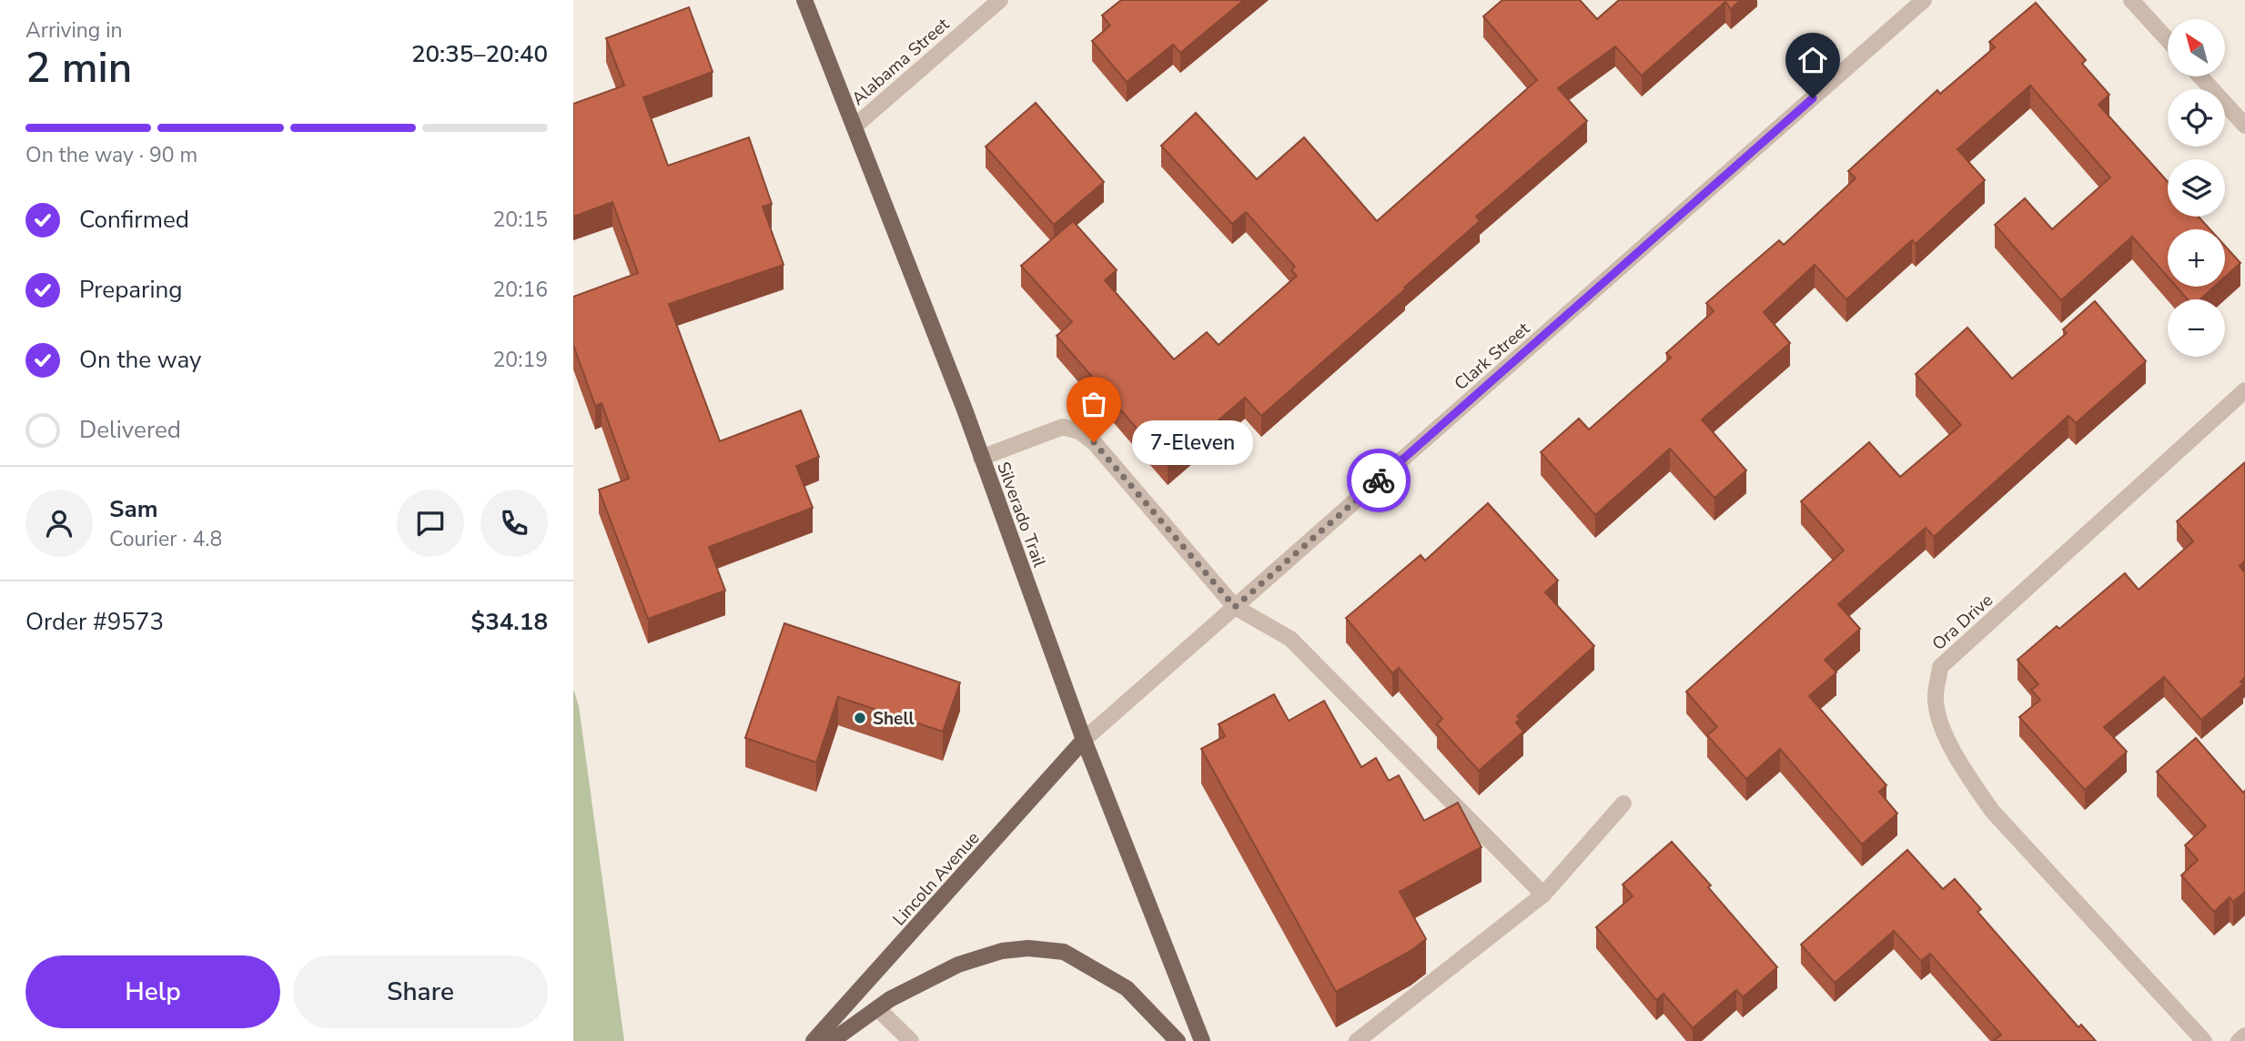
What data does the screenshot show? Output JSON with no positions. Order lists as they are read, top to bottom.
{
  "streets": {
    "main road": ["Silverado Trail", "Lincoln Avenue"],
    "street": ["Alabama Street", "Clark Street", "Ora Drive"]
  },
  "crossings": [
    ["Alabama Street", "Silverado Trail"],
    ["Clark Street", "Silverado Trail"],
    ["Clark Street", "Lincoln Avenue"],
    ["Silverado Trail", "Lincoln Avenue"]
  ],
  "places": ["7-Eleven", "Shell"],
  "north": "top left",
  "page": {
    "heading": ["2 min", "Arriving in", "20:35–20:40"],
    "panel": [
      "Sam",
      "Courier · 4.8",
      "Order #9573",
      "$34.18"
    ],
    "map_buttons": ["+", "−"],
    "bar": "On the way · 90 m",
    "list": [
      ["Confirmed", "20:15"],
      ["Preparing", "20:16"],
      ["On the way", "20:19"],
      "Delivered"
    ],
    "bubble": "7-Eleven",
    "buttons": ["Help", "Share"]
  }
}
